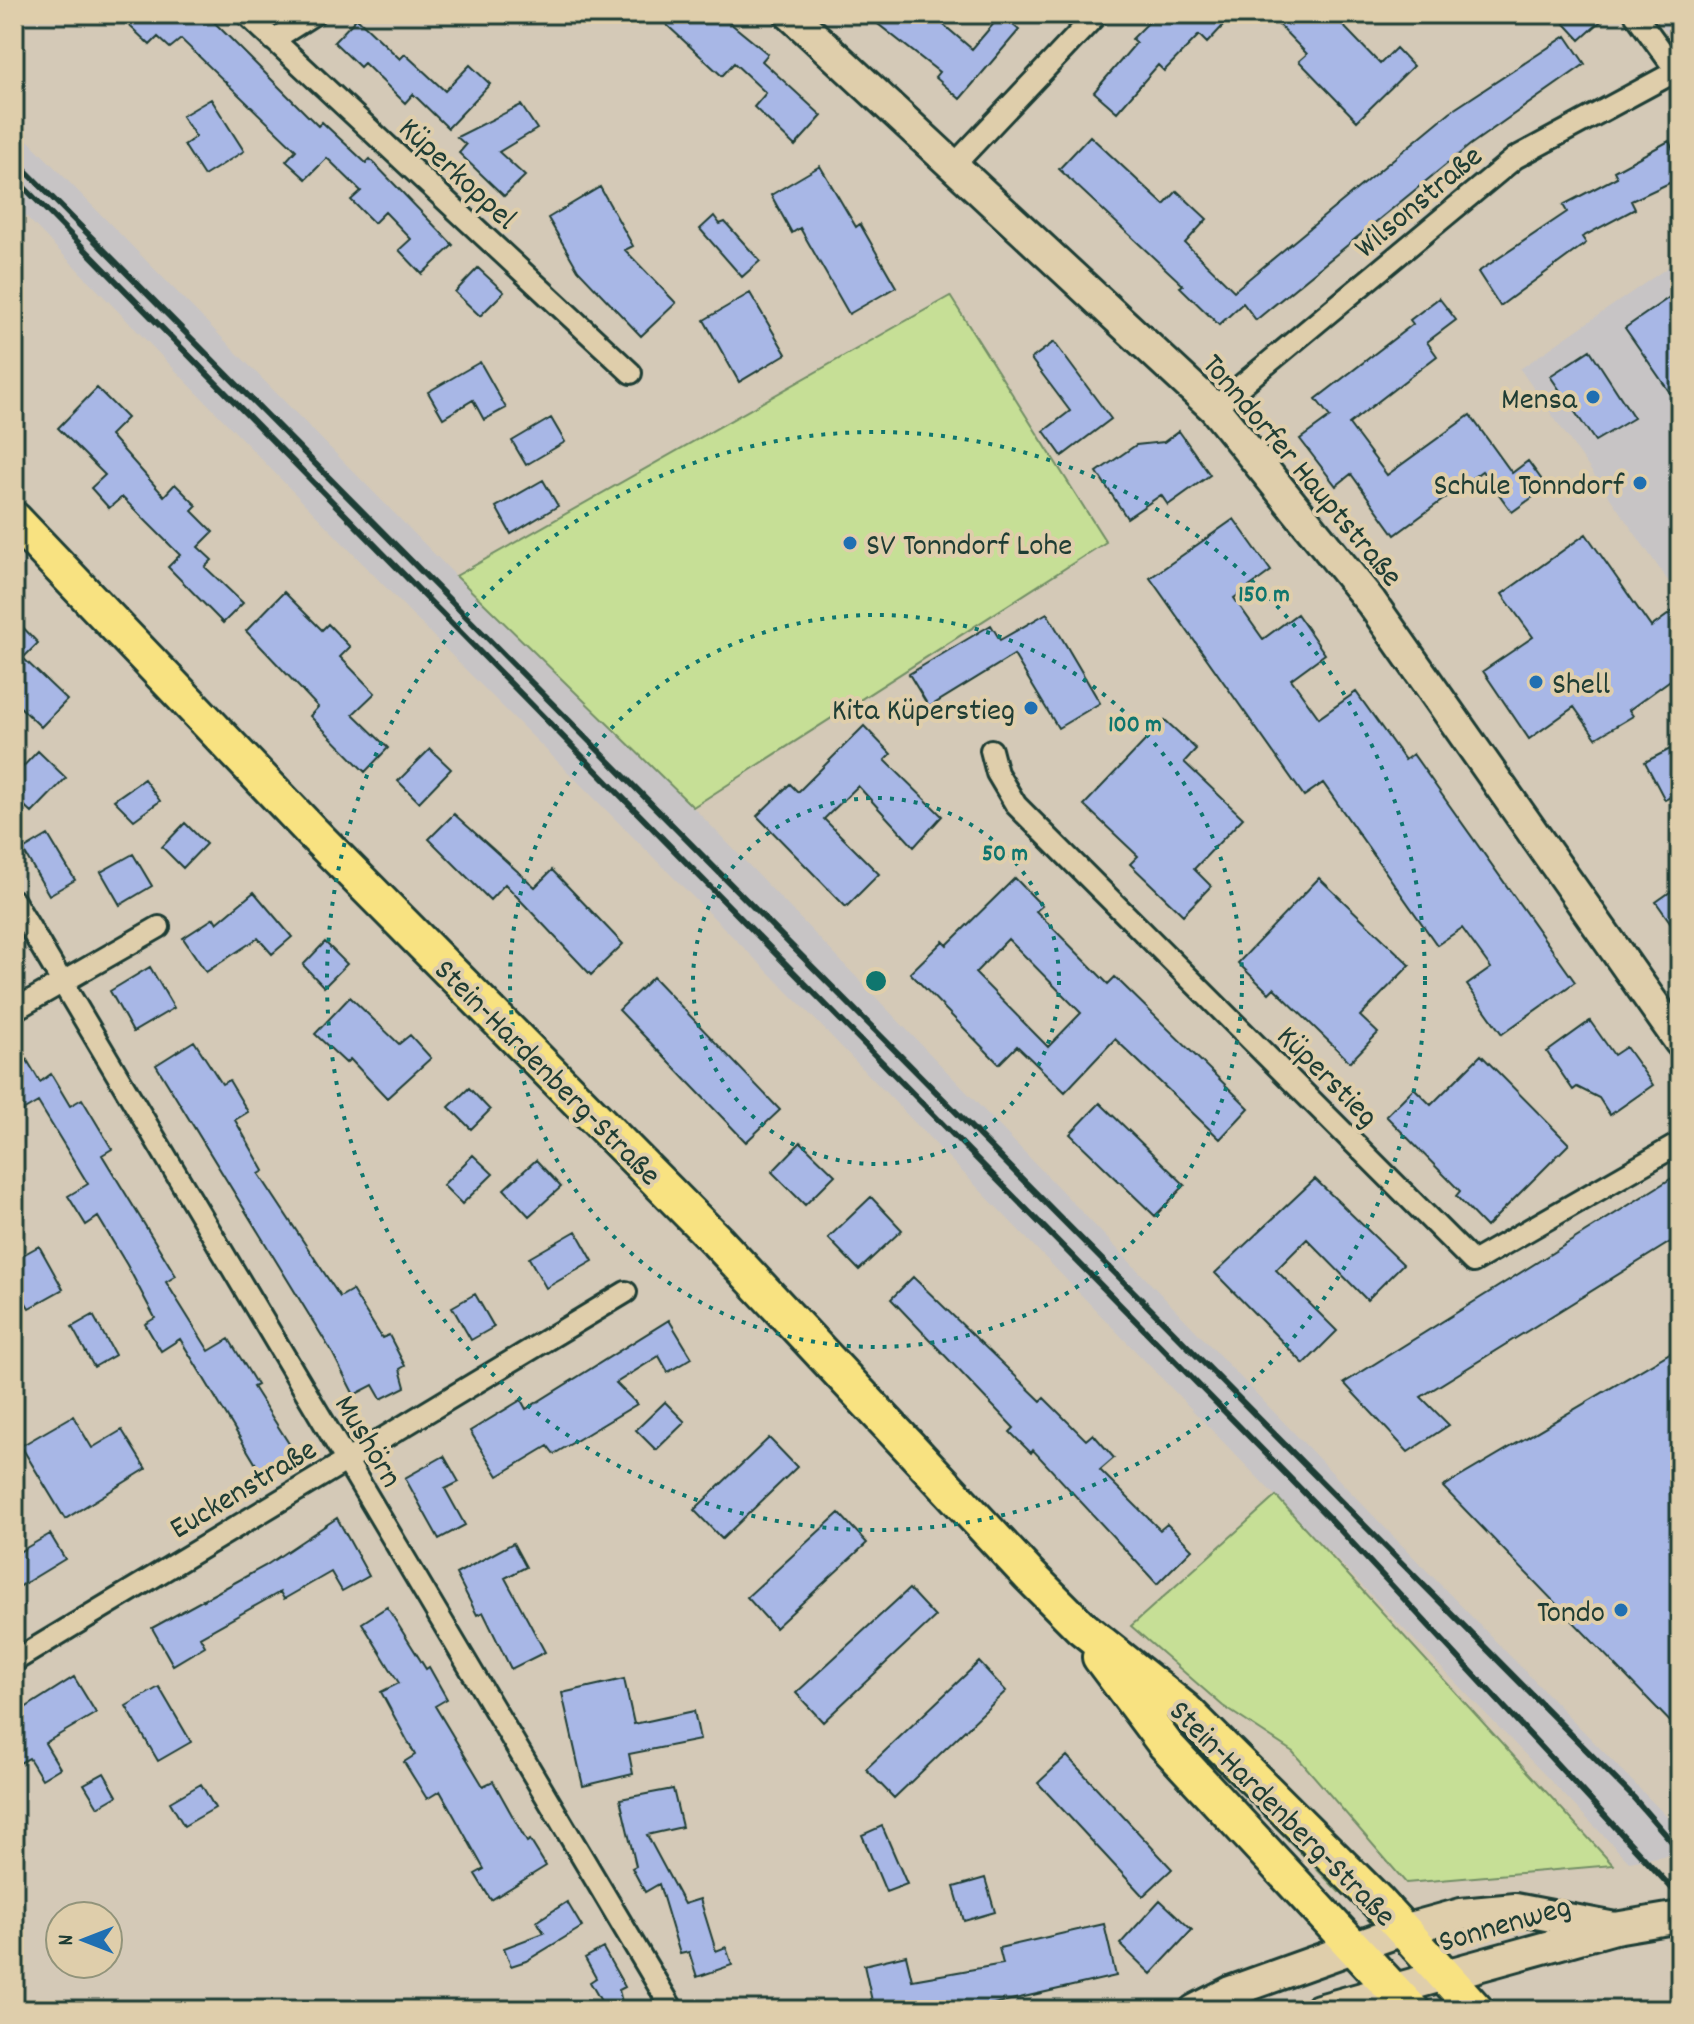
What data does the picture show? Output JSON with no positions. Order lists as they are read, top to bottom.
{
  "streets": {
    "main road": ["Tonndorfer Hauptstraße", "Stein-Hardenberg-Straße", "Sonnenweg"],
    "street": [
      "Küperkoppel",
      "Wilsonstraße",
      "Küperstieg",
      "Mushörn",
      "Euckenstraße"
    ]
  },
  "crossings": [
    ["Wilsonstraße", "Tonndorfer Hauptstraße"],
    ["Stein-Hardenberg-Straße", "Sonnenweg"],
    ["Mushörn", "Euckenstraße"]
  ],
  "places": [
    "Mensa",
    "Schule Tonndorf",
    "SV Tonndorf Lohe",
    "Shell",
    "Kita Küperstieg",
    "Tondo"
  ],
  "north": "left",
  "rings": ["150 m", "100 m", "50 m"]
}
